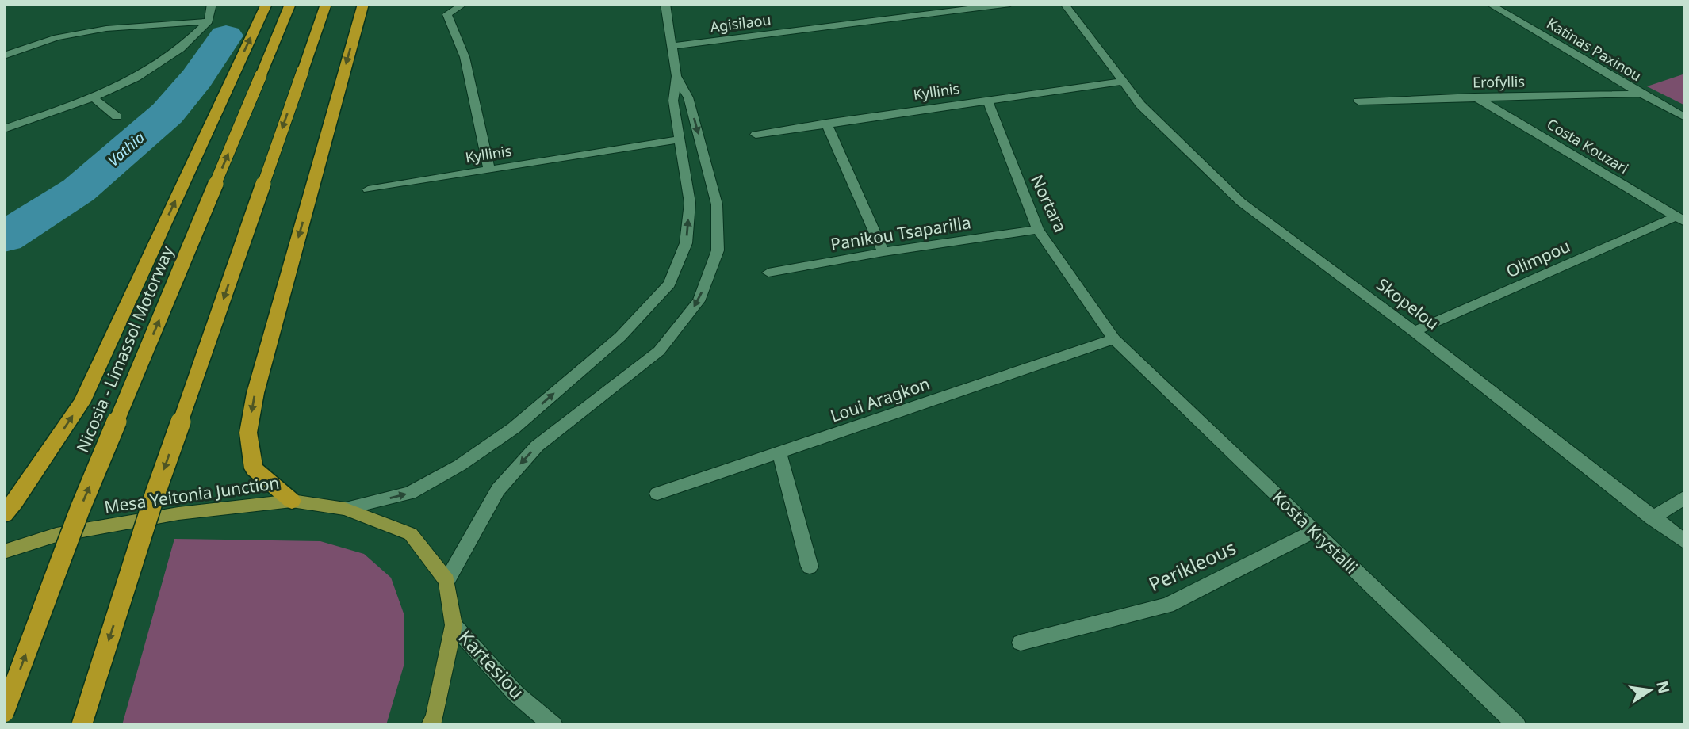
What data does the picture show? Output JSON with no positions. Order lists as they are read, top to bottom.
{
  "streets": {
    "highway": ["Nicosia - Limassol Motorway"],
    "main road": ["Mesa Yeitonia Junction"],
    "street": [
      "Agisilaou",
      "Katinas Paxinou",
      "Erofyllis",
      "Kyllinis",
      "Costa Kouzari",
      "Nortara",
      "Panikou Tsaparilla",
      "Olimpou",
      "Skopelou",
      "Loui Aragkon",
      "Kosta Krystalli",
      "Perikleous",
      "Kartesiou"
    ]
  },
  "crossings": [
    ["Katinas Paxinou", "Erofyllis"],
    ["Erofyllis", "Costa Kouzari"],
    ["Kyllinis", "Nortara"],
    ["Kyllinis", "Skopelou"],
    ["Costa Kouzari", "Olimpou"],
    ["Nortara", "Panikou Tsaparilla"],
    ["Nortara", "Loui Aragkon"],
    ["Nortara", "Kosta Krystalli"],
    ["Olimpou", "Skopelou"],
    ["Loui Aragkon", "Kosta Krystalli"],
    ["Mesa Yeitonia Junction", "Kartesiou"],
    ["Kosta Krystalli", "Perikleous"]
  ],
  "water": ["Vathia"],
  "north": "right"
}
